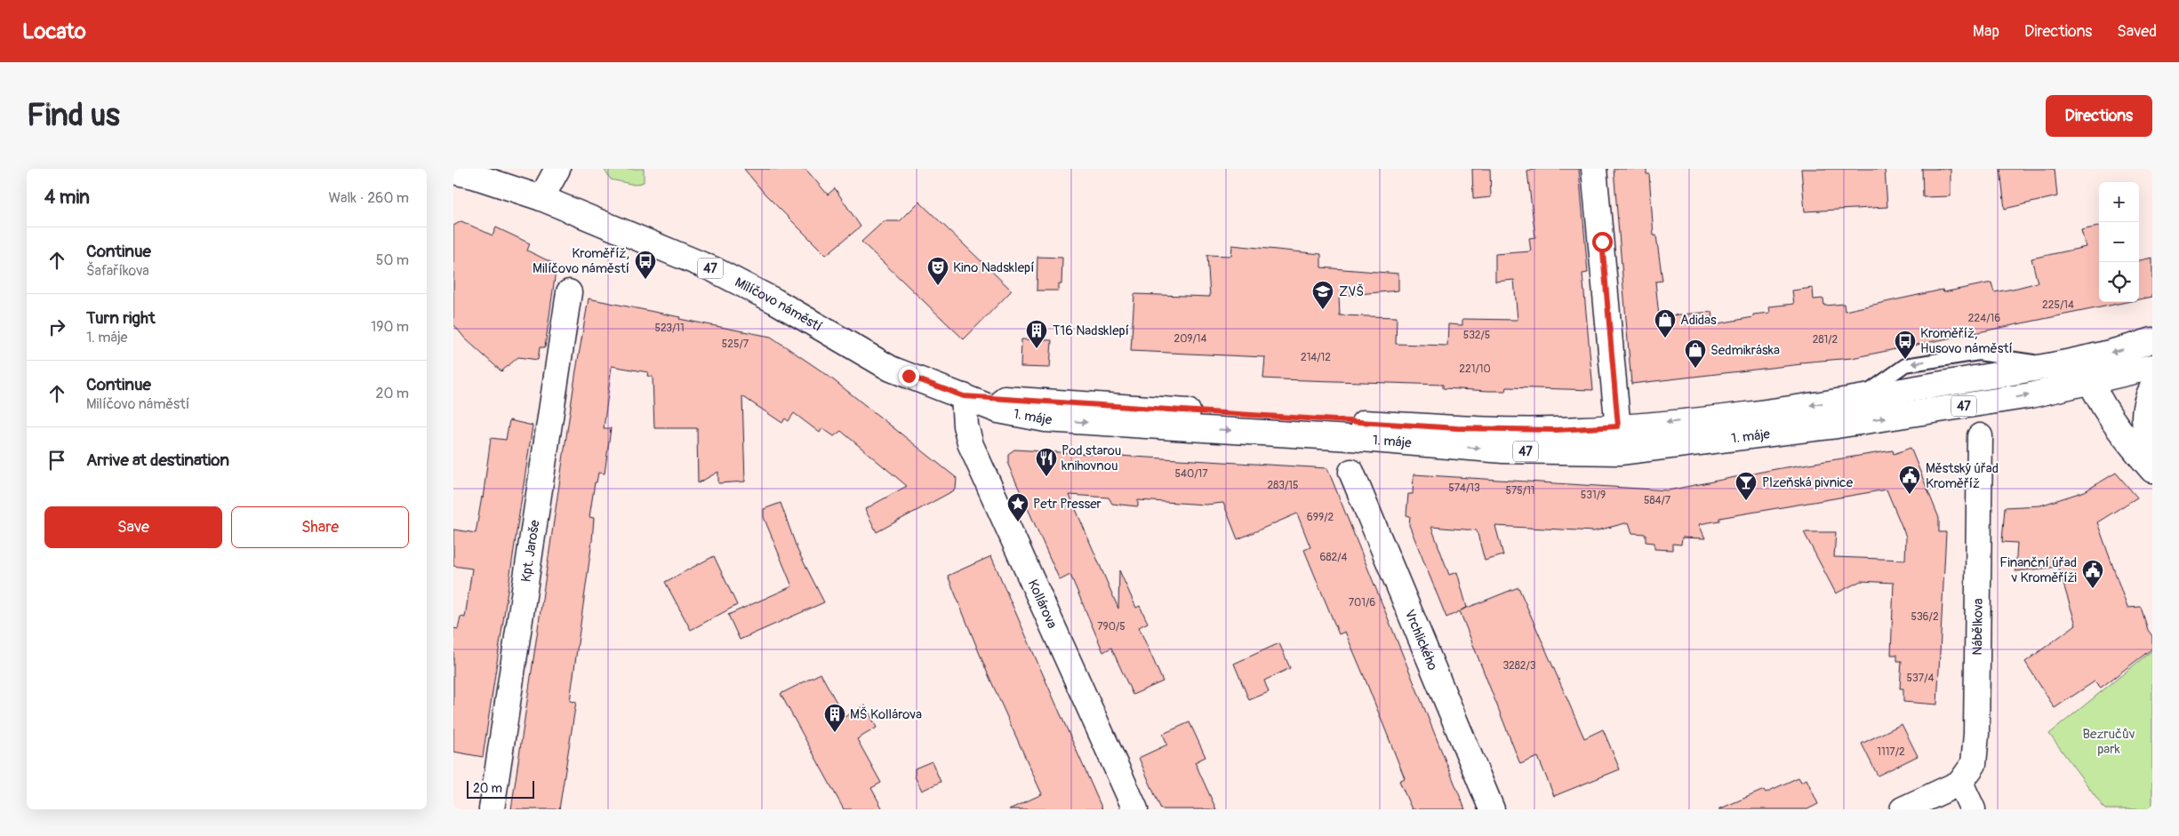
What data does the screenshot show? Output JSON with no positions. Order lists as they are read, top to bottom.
{
  "streets": {
    "main road": [
      "47",
      "Milíčovo náměstí",
      "1. máje",
      "Kpt. Jaroše",
      "Kollárova",
      "Nábělkova",
      "Vrchlického"
    ]
  },
  "crossings": [
    ["47", "Milíčovo náměstí"],
    ["47", "1. máje"],
    ["Milíčovo náměstí", "1. máje"],
    ["Milíčovo náměstí", "Kollárova"],
    ["1. máje", "Kollárova"]
  ],
  "parks": ["Bezručův park"],
  "places": {
    "bus stop": ["Kroměříž, Milíčovo náměstí", "Kroměříž, Husovo náměstí"],
    "theatre": ["Kino Nadsklepí"],
    "school or university": ["ZVŠ"],
    "shop": ["Adidas", "Sedmikráska"],
    "building": ["T16 Nadsklepí", "MŠ Kollárova"],
    "restaurant": ["Pod starou knihovnou"],
    "public building": ["Městský úřad Kroměříž", "Finanční úřad v Kroměříži"],
    "bar": ["Plzeňská pivnice"],
    "place": ["Petr Presser"]
  },
  "house_numbers": [
    "225/14",
    "224/16",
    "523/11",
    "532/5",
    "209/14",
    "281/2",
    "525/7",
    "214/12",
    "221/10",
    "540/17",
    "283/15",
    "574/13",
    "575/11",
    "531/9",
    "584/7",
    "699/2",
    "682/4",
    "701/6",
    "536/2",
    "790/5",
    "3282/3",
    "537/4",
    "1117/2"
  ],
  "scale_bar": "20 m",
  "page": {
    "header": "Locato",
    "nav": ["Map", "Directions", "Saved"],
    "buttons": [
      "Directions",
      ["Save", "Share"]
    ],
    "title": "Find us",
    "heading": ["4 min", "Walk · 260 m"],
    "map_buttons": ["+", "−"],
    "list": [
      ["Continue", "Šafaříkova", "50 m"],
      ["Turn right", "1. máje", "190 m"],
      ["Continue", "Milíčovo náměstí", "20 m"],
      "Arrive at destination"
    ],
    "scale": "20 m"
  }
}
